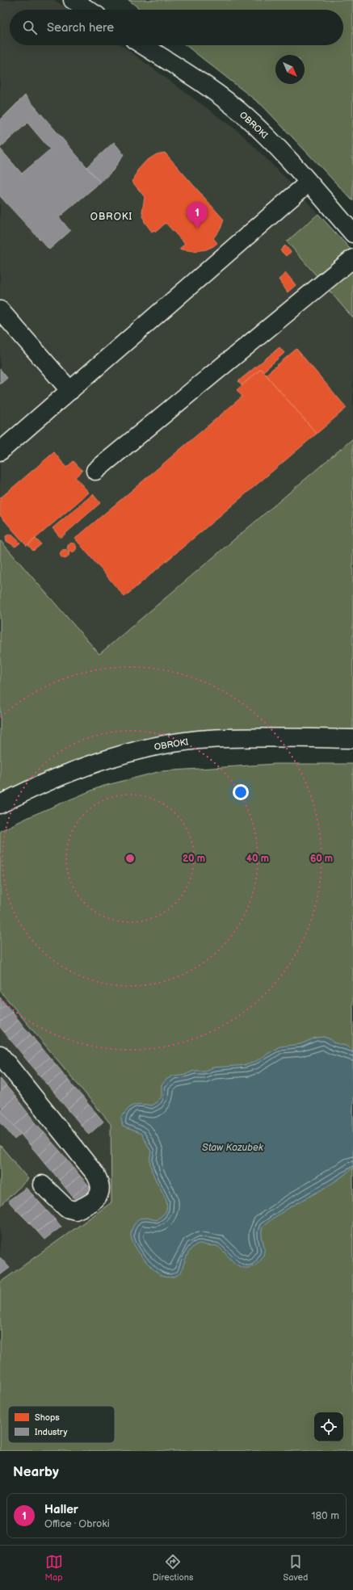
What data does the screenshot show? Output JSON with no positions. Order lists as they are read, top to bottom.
{
  "streets": {
    "street": ["OBROKI"]
  },
  "districts": ["OBROKI"],
  "water": ["Staw Kozubek"],
  "legend": ["Shops", "Industry"],
  "north": "bottom right",
  "page": {
    "search": "Search here",
    "pins": "1",
    "heading": "Nearby",
    "list": [
      {
        "mark": "1",
        "name": "Haller",
        "note": "Office · Obroki",
        "value": "180 m"
      }
    ],
    "nav": ["Map", "Directions", "Saved"]
  },
  "rings": ["20 m", "40 m", "60 m"]
}
